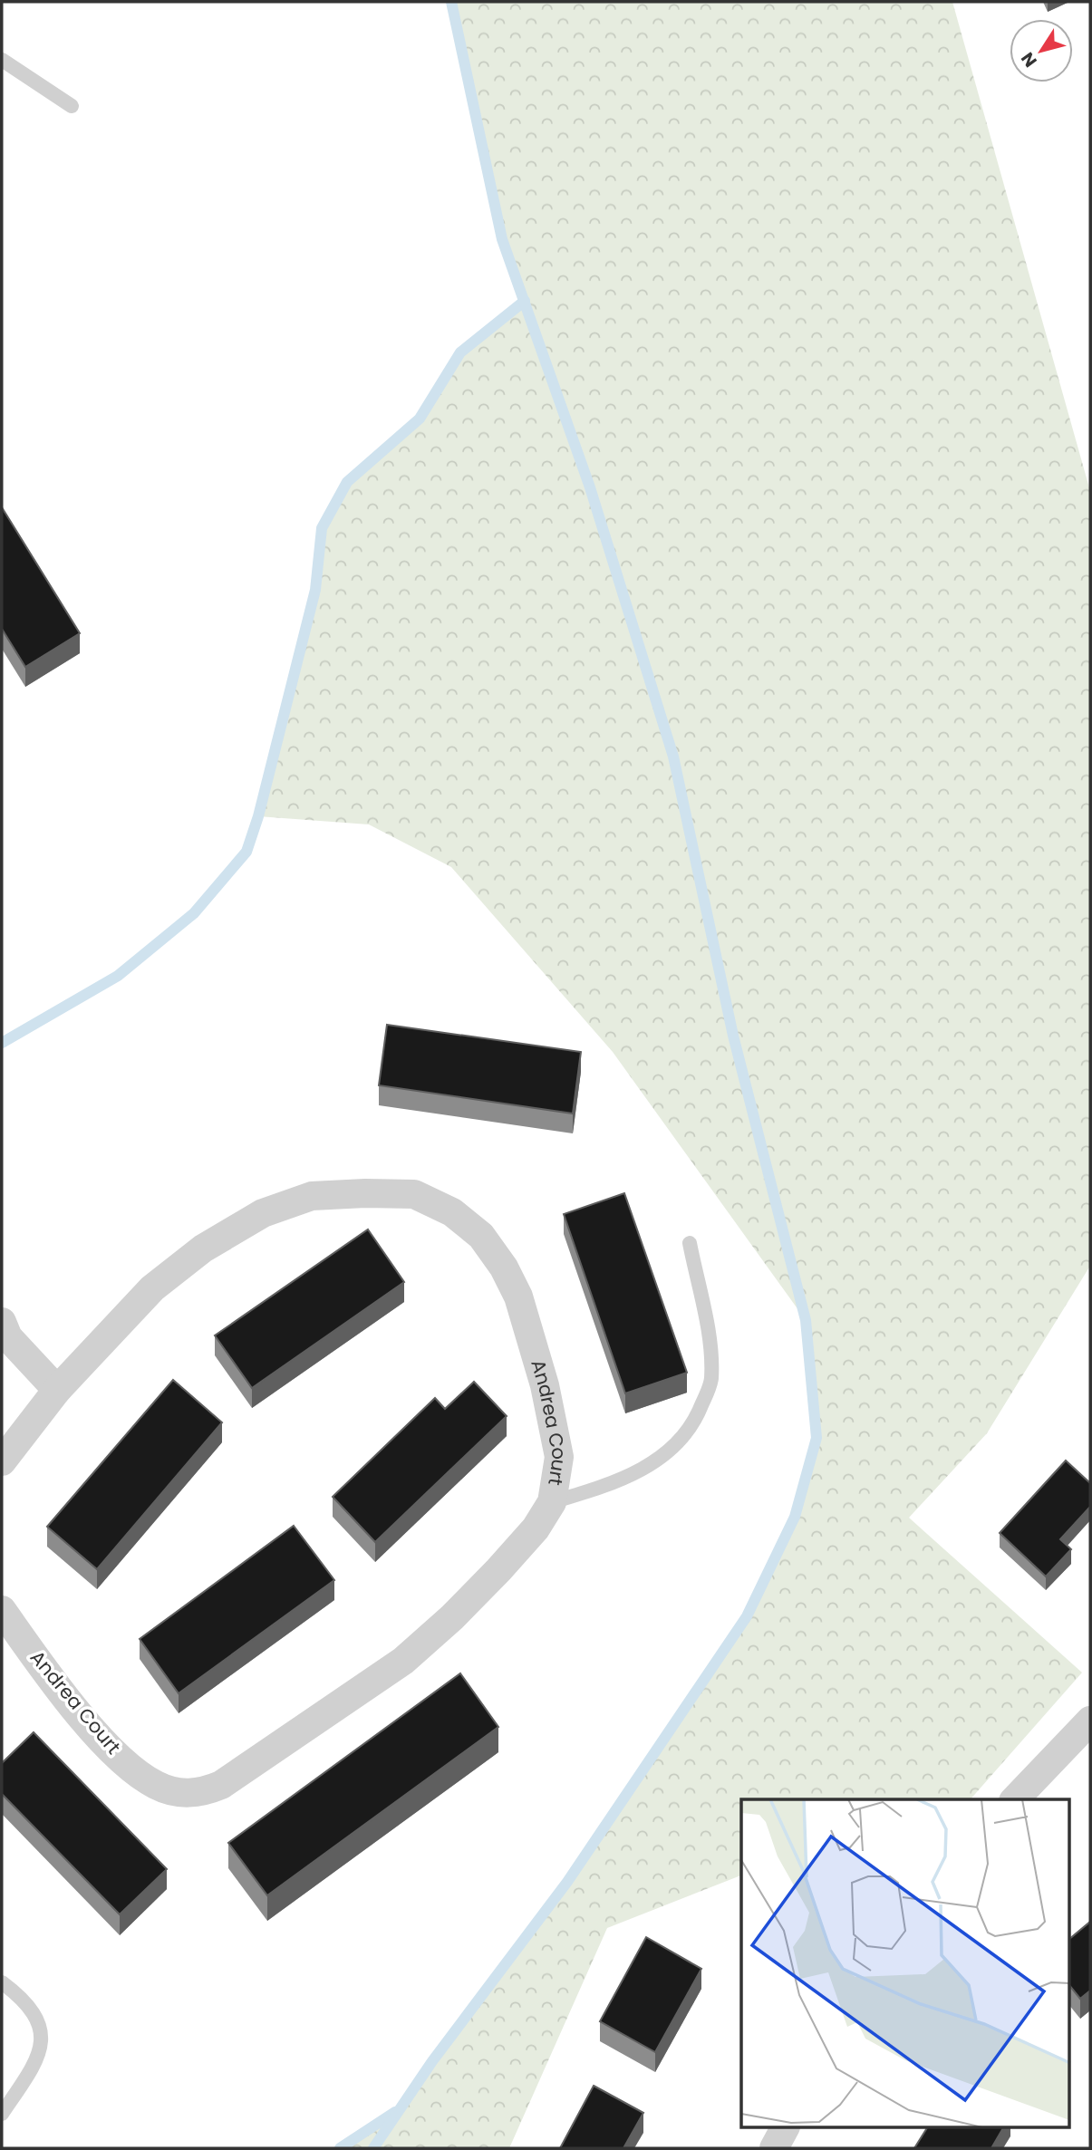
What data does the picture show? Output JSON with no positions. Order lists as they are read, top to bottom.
{
  "streets": {
    "street": ["Andrea Court"]
  },
  "north": "bottom left"
}
